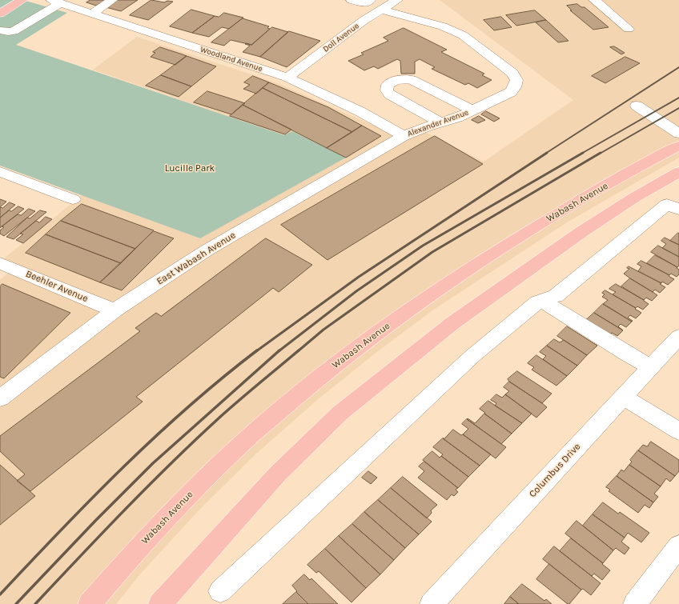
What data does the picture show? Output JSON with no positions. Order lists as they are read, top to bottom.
{
  "streets": {
    "main road": ["Wabash Avenue"],
    "street": [
      "Doll Avenue",
      "Woodland Avenue",
      "Alexander Avenue",
      "East Wabash Avenue",
      "Beehler Avenue",
      "Columbus Drive"
    ]
  },
  "crossings": [
    ["Doll Avenue", "Woodland Avenue"],
    ["Doll Avenue", "Alexander Avenue"],
    ["Woodland Avenue", "Alexander Avenue"],
    ["Woodland Avenue", "East Wabash Avenue"],
    ["Alexander Avenue", "East Wabash Avenue"],
    ["East Wabash Avenue", "Beehler Avenue"]
  ],
  "parks": ["Lucille Park"]
}
